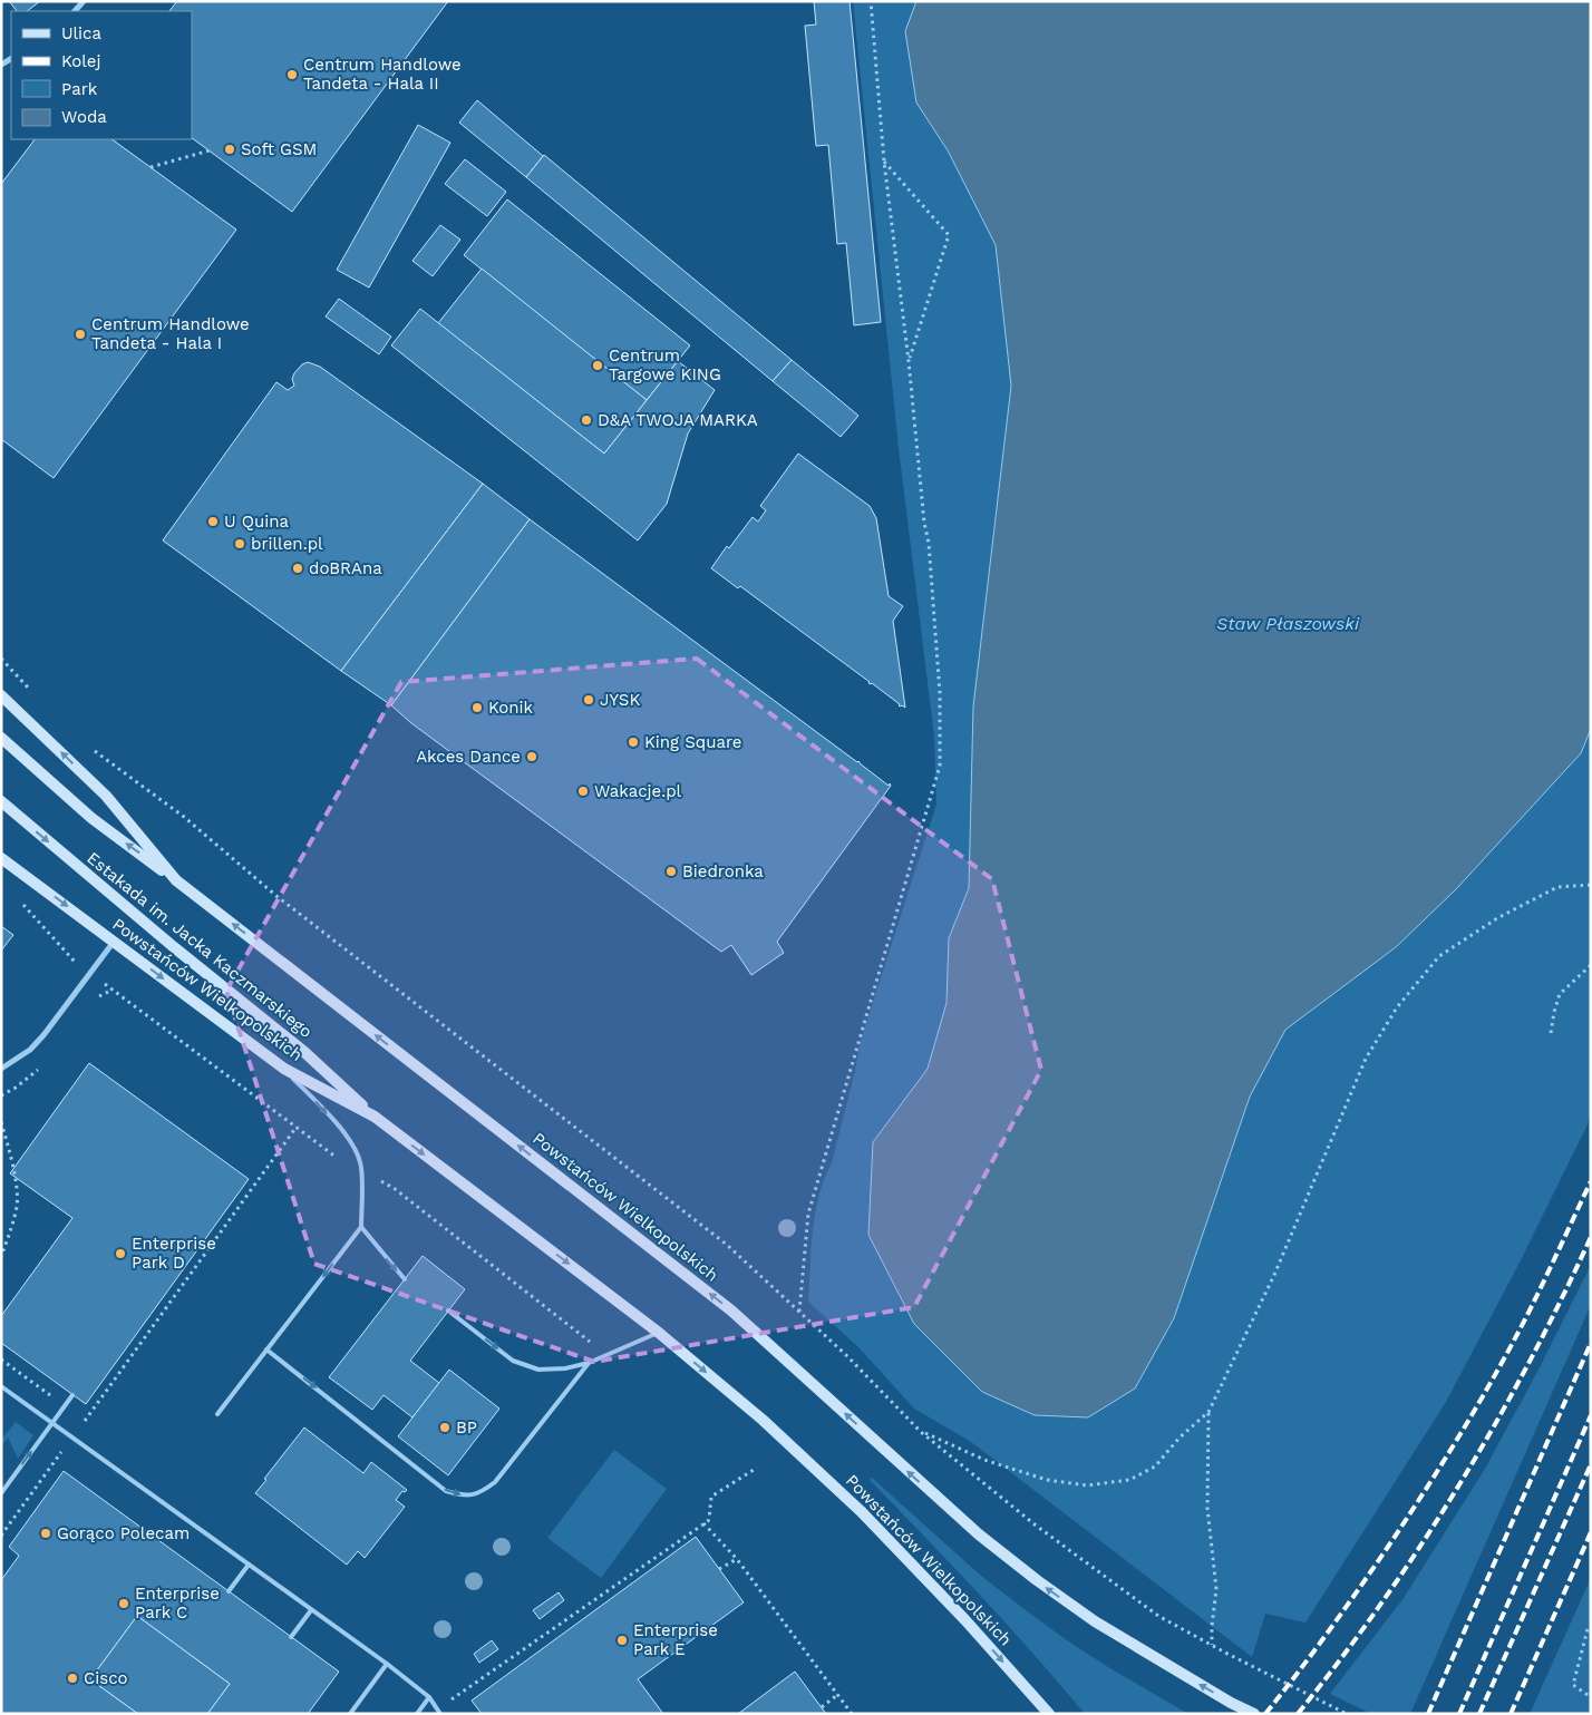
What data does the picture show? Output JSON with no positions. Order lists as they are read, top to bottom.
{
  "streets": {
    "main road": ["Estakada im. Jacka Kaczmarskiego", "Powstańców Wielkopolskich"]
  },
  "crossings": [
    ["Estakada im. Jacka Kaczmarskiego", "Powstańców Wielkopolskich"]
  ],
  "water": ["Staw Płaszowski"],
  "places": [
    "Centrum Handlowe Tandeta - Hala II",
    "Soft GSM",
    "Centrum Handlowe Tandeta - Hala I",
    "Centrum Targowe KING",
    "D&A TWOJA MARKA",
    "U Quina",
    "brillen.pl",
    "doBRAna",
    "JYSK",
    "Konik",
    "King Square",
    "Akces Dance",
    "Wakacje.pl",
    "Biedronka",
    "Enterprise Park D",
    "BP",
    "Gorąco Polecam",
    "Enterprise Park C",
    "Enterprise Park E",
    "Cisco"
  ],
  "legend": [
    "Ulica",
    "Kolej",
    "Park",
    "Woda"
  ]
}
